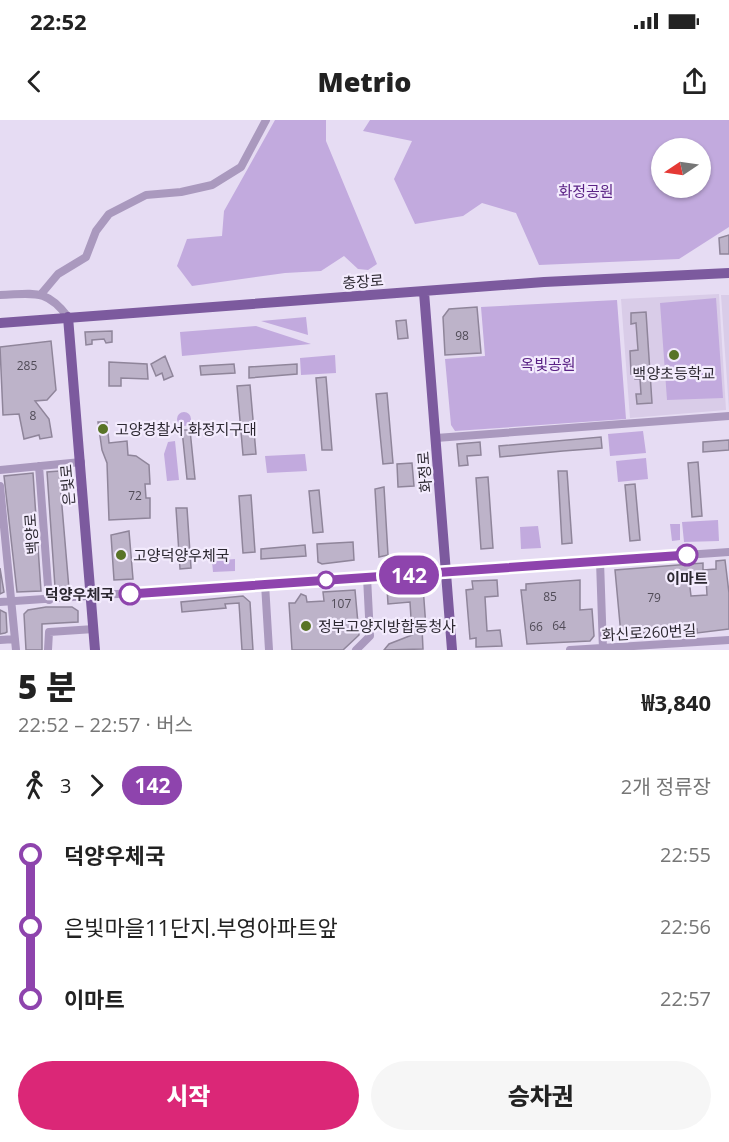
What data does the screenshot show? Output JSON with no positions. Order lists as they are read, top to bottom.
{
  "streets": {
    "main road": ["충장로", "화정로", "은빛로"],
    "street": ["백양로", "화신로260번길"]
  },
  "crossings": [
    ["충장로", "화정로"],
    ["충장로", "은빛로"]
  ],
  "parks": ["화정공원", "옥빛공원"],
  "places": [
    "백양초등학교",
    "고양경찰서 화정지구대",
    "고양덕양우체국",
    "이마트",
    "덕양우체국",
    "정부고양지방합동청사"
  ],
  "lines": ["bus line 142"],
  "house_numbers": [
    "98",
    "285",
    "8",
    "72",
    "85",
    "79",
    "107",
    "64",
    "66"
  ],
  "north": "left",
  "page": {
    "status": "22:52",
    "header": "Metrio",
    "on_map": "142",
    "heading": ["5 분", "22:52 – 22:57 · 버스", "₩3,840"],
    "legs": ["3", "142", "2개 정류장"],
    "list": [
      {
        "name": "덕양우체국",
        "value": "22:55"
      },
      {
        "name": "은빛마을11단지.부영아파트앞",
        "value": "22:56"
      },
      {
        "name": "이마트",
        "value": "22:57"
      }
    ],
    "buttons": ["시작", "승차권"]
  }
}
